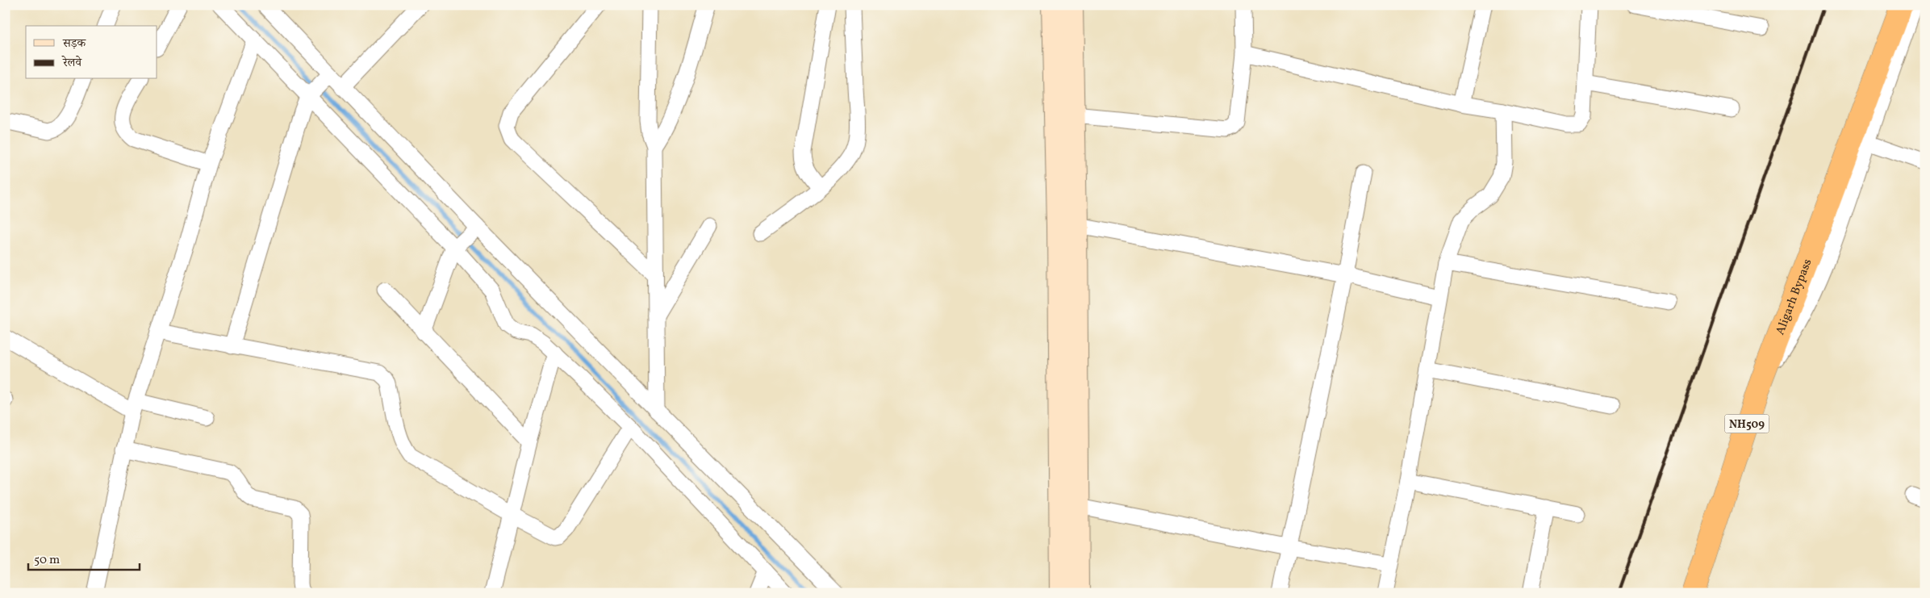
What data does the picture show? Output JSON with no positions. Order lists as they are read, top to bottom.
{
  "streets": {
    "highway": ["Aligarh Bypass", "NH509"]
  },
  "legend": ["सड़क", "रेलवे"],
  "scale_bar": "50 m"
}
